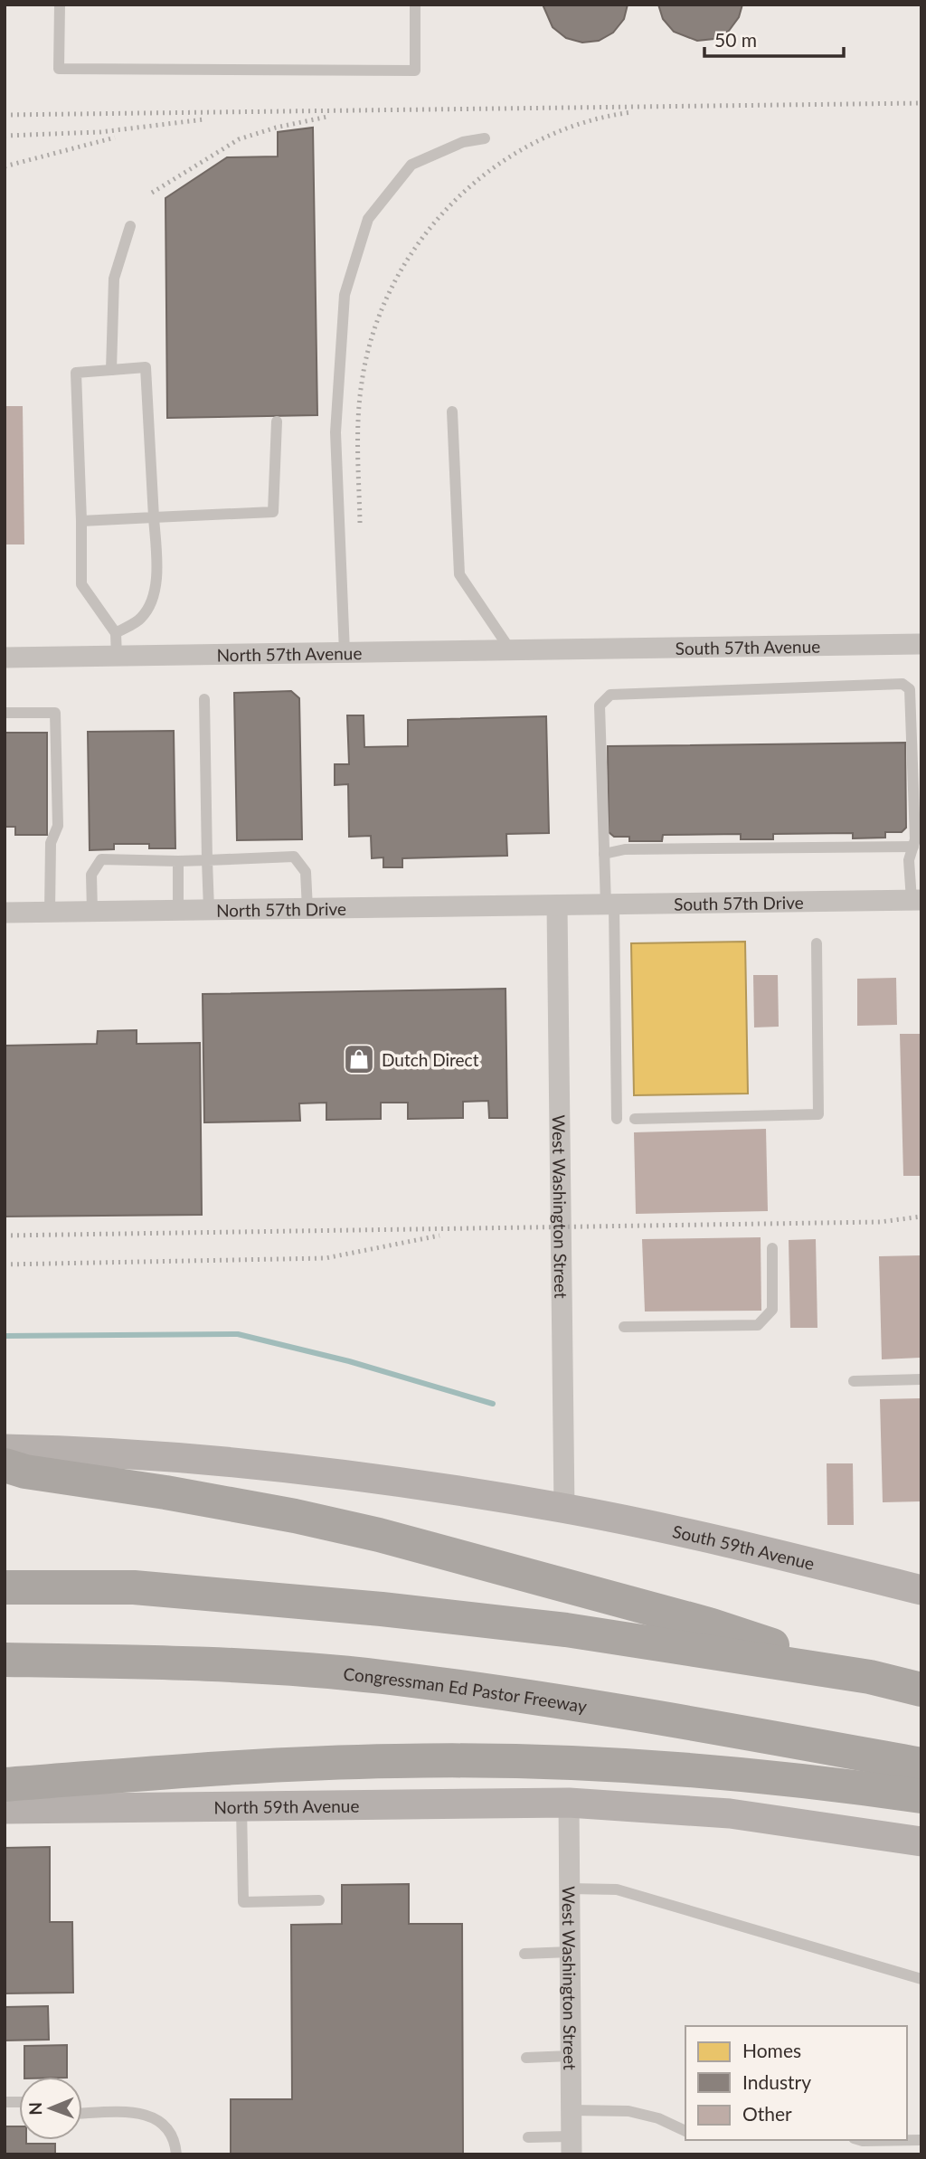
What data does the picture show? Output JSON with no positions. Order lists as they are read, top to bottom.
{
  "streets": {
    "highway": ["Congressman Ed Pastor Freeway"],
    "main road": ["South 59th Avenue", "North 59th Avenue"],
    "street": [
      "South 57th Avenue",
      "North 57th Avenue",
      "South 57th Drive",
      "North 57th Drive",
      "West Washington Street"
    ]
  },
  "crossings": [
    ["South 57th Avenue", "North 57th Avenue"],
    ["South 57th Drive", "North 57th Drive"],
    ["South 57th Drive", "West Washington Street"],
    ["North 57th Drive", "West Washington Street"],
    ["West Washington Street", "South 59th Avenue"],
    ["West Washington Street", "North 59th Avenue"]
  ],
  "places": {
    "shop": ["Dutch Direct"]
  },
  "legend": ["Homes", "Industry", "Other"],
  "scale_bar": "50 m",
  "north": "left"
}
